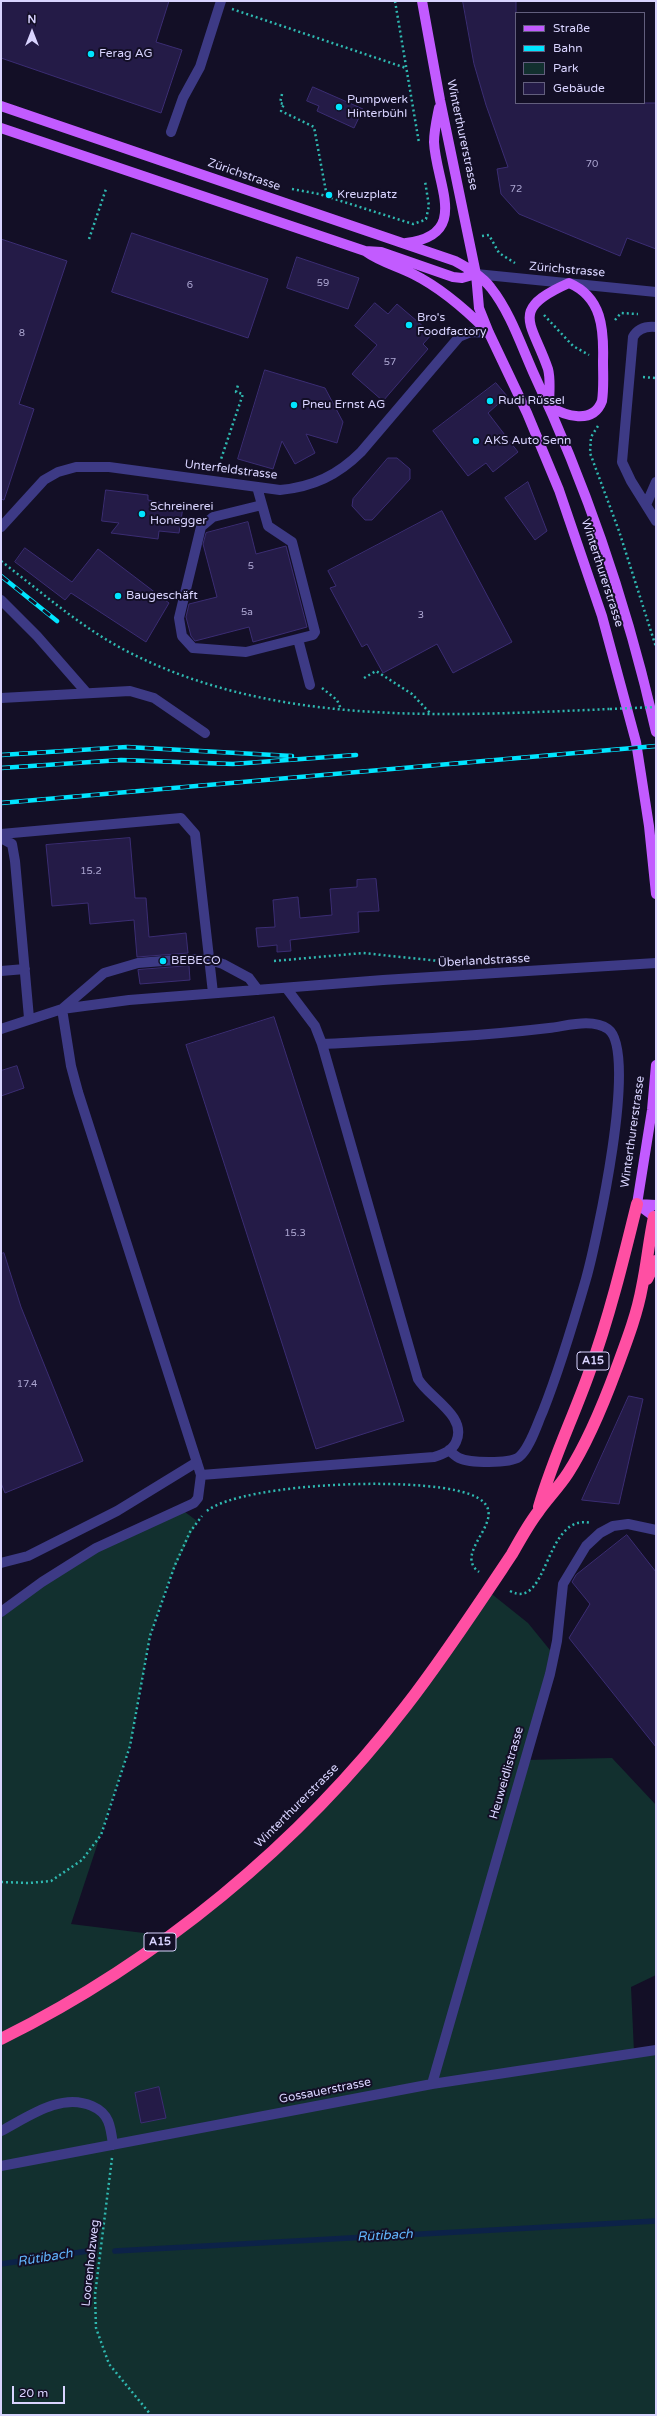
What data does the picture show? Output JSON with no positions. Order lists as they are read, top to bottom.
{
  "streets": {
    "highway": ["Winterthurerstrasse", "A15"],
    "main road": ["Zürichstrasse"],
    "street": [
      "Unterfeldstrasse",
      "Überlandstrasse",
      "Heuweidlistrasse",
      "Gossauerstrasse"
    ],
    "path": ["Loorenholzweg"]
  },
  "crossings": [
    ["Winterthurerstrasse", "Zürichstrasse"],
    ["Winterthurerstrasse", "Unterfeldstrasse"],
    ["Winterthurerstrasse", "A15"],
    ["Heuweidlistrasse", "Gossauerstrasse"],
    ["Gossauerstrasse", "Loorenholzweg"]
  ],
  "water": ["Rütibach"],
  "places": [
    "Ferag AG",
    "Pumpwerk Hinterbühl",
    "Kreuzplatz",
    "Bro's Foodfactory",
    "Rudi Rüssel",
    "Pneu Ernst AG",
    "AKS Auto Senn",
    "Schreinerei Honegger",
    "Baugeschäft",
    "BEBECO"
  ],
  "house_numbers": [
    "70",
    "72",
    "59",
    "6",
    "8",
    "57",
    "5",
    "5a",
    "3",
    "15.2",
    "15.3",
    "17.4"
  ],
  "legend": [
    "Straße",
    "Bahn",
    "Park",
    "Gebäude"
  ],
  "scale_bar": "20 m",
  "north": "top"
}
